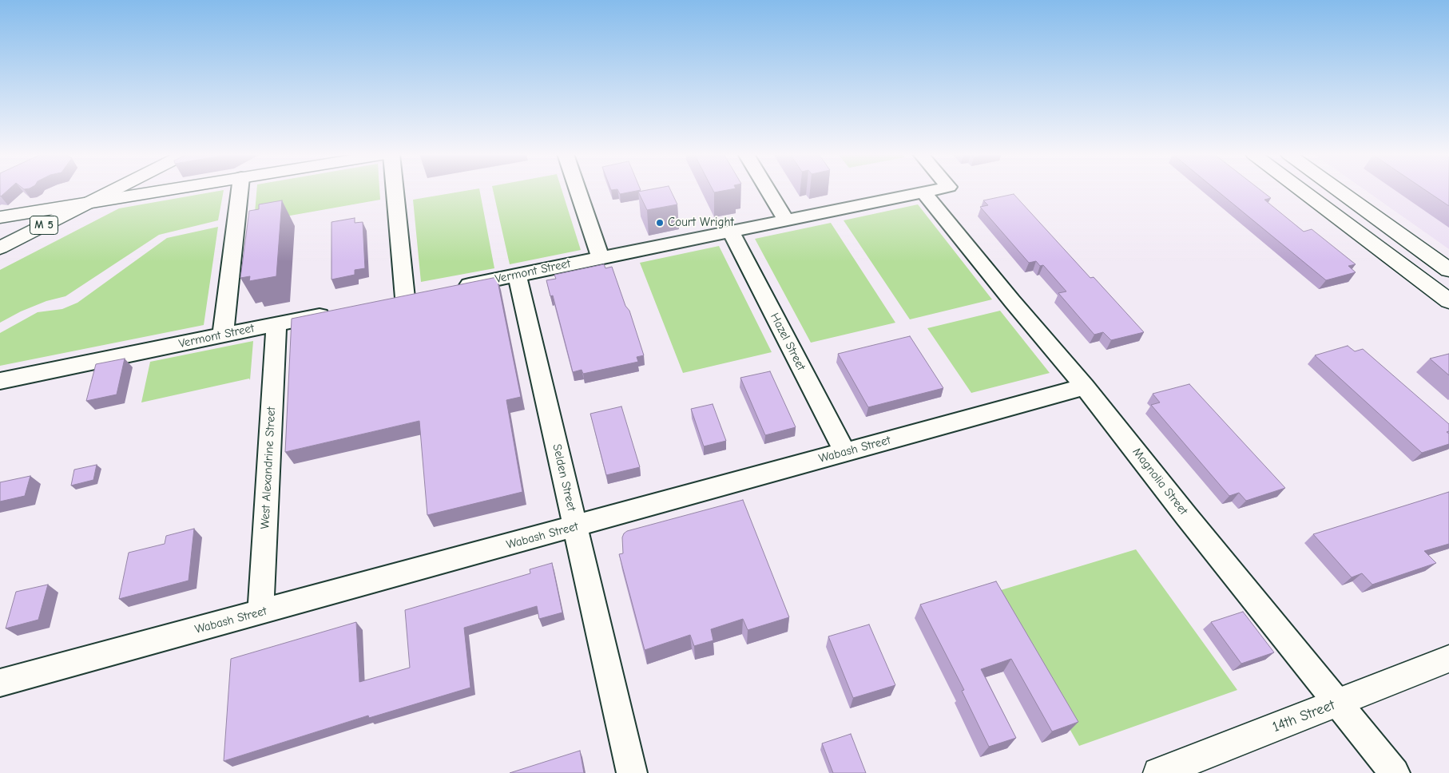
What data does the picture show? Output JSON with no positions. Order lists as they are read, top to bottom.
{
  "streets": {
    "main road": ["M 5", "14th Street"],
    "street": [
      "Vermont Street",
      "Hazel Street",
      "Wabash Street",
      "West Alexandrine Street",
      "Selden Street",
      "Magnolia Street"
    ]
  },
  "crossings": [
    ["Vermont Street", "Hazel Street"],
    ["Vermont Street", "West Alexandrine Street"],
    ["Vermont Street", "Selden Street"],
    ["Vermont Street", "Magnolia Street"],
    ["Hazel Street", "Wabash Street"],
    ["Wabash Street", "West Alexandrine Street"],
    ["Wabash Street", "Selden Street"],
    ["Wabash Street", "Magnolia Street"],
    ["Magnolia Street", "14th Street"]
  ],
  "places": ["Court Wright"]
}
